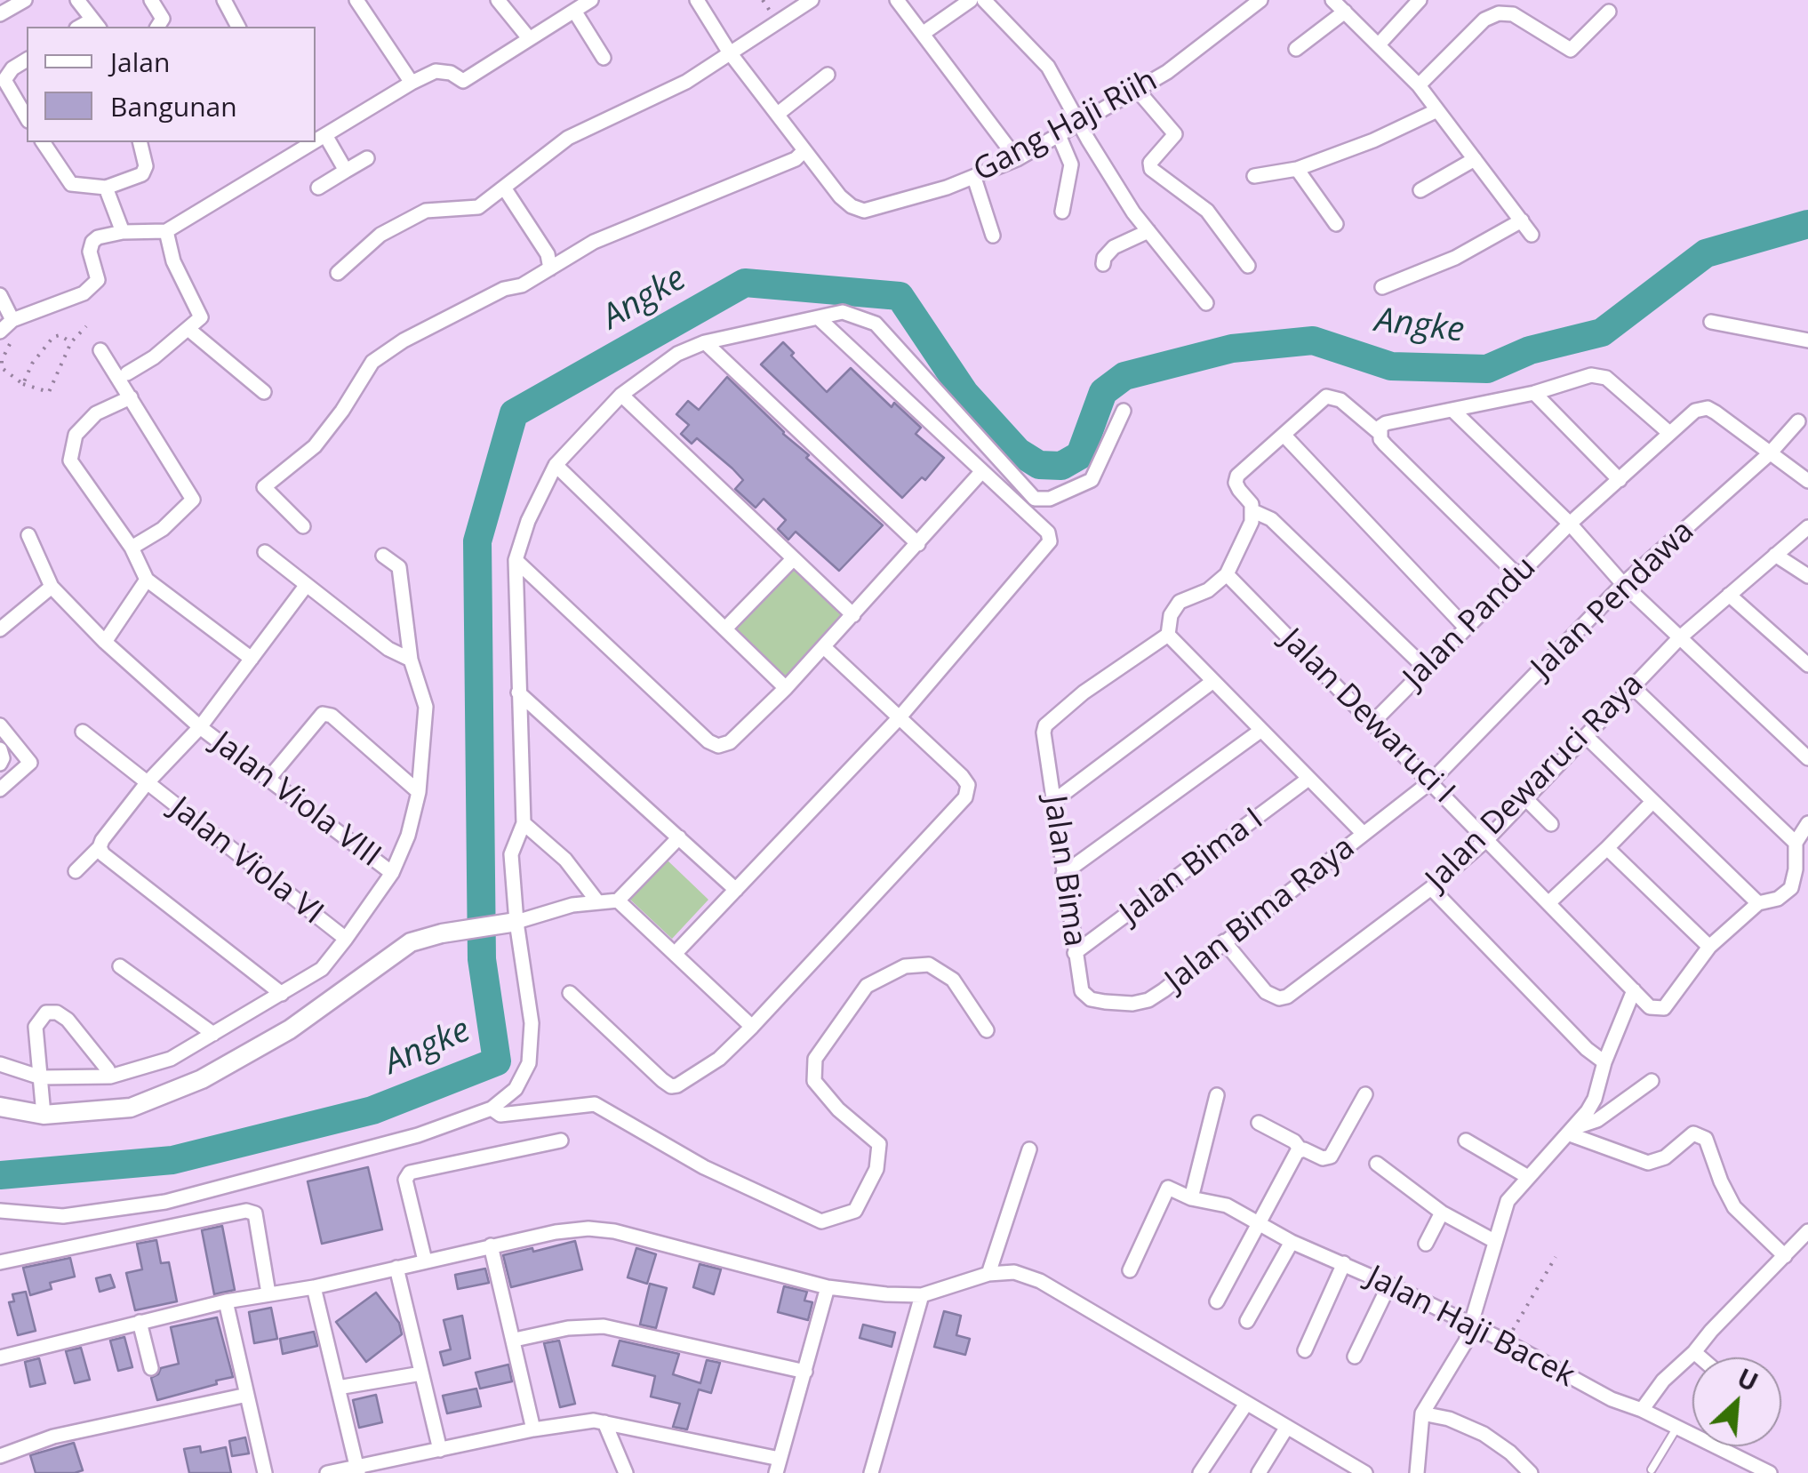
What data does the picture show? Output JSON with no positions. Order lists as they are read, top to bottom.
{
  "streets": {
    "street": [
      "Gang Haji Riih",
      "Jalan Pendawa",
      "Jalan Pandu",
      "Jalan Dewaruci I",
      "Jalan Dewaruci Raya",
      "Jalan Viola VIII",
      "Jalan Viola VI",
      "Jalan Bima I",
      "Jalan Bima",
      "Jalan Bima Raya",
      "Jalan Haji Bacek"
    ]
  },
  "crossings": [
    ["Jalan Pendawa", "Jalan Pandu"],
    ["Jalan Pendawa", "Jalan Dewaruci I"],
    ["Jalan Pendawa", "Jalan Bima Raya"],
    ["Jalan Pandu", "Jalan Dewaruci I"],
    ["Jalan Dewaruci I", "Jalan Dewaruci Raya"],
    ["Jalan Dewaruci I", "Jalan Bima Raya"],
    ["Jalan Dewaruci Raya", "Jalan Bima Raya"],
    ["Jalan Bima I", "Jalan Bima"],
    ["Jalan Bima I", "Jalan Bima Raya"],
    ["Jalan Bima", "Jalan Bima Raya"]
  ],
  "water": ["Angke"],
  "legend": ["Jalan", "Bangunan"],
  "north": "top right"
}
